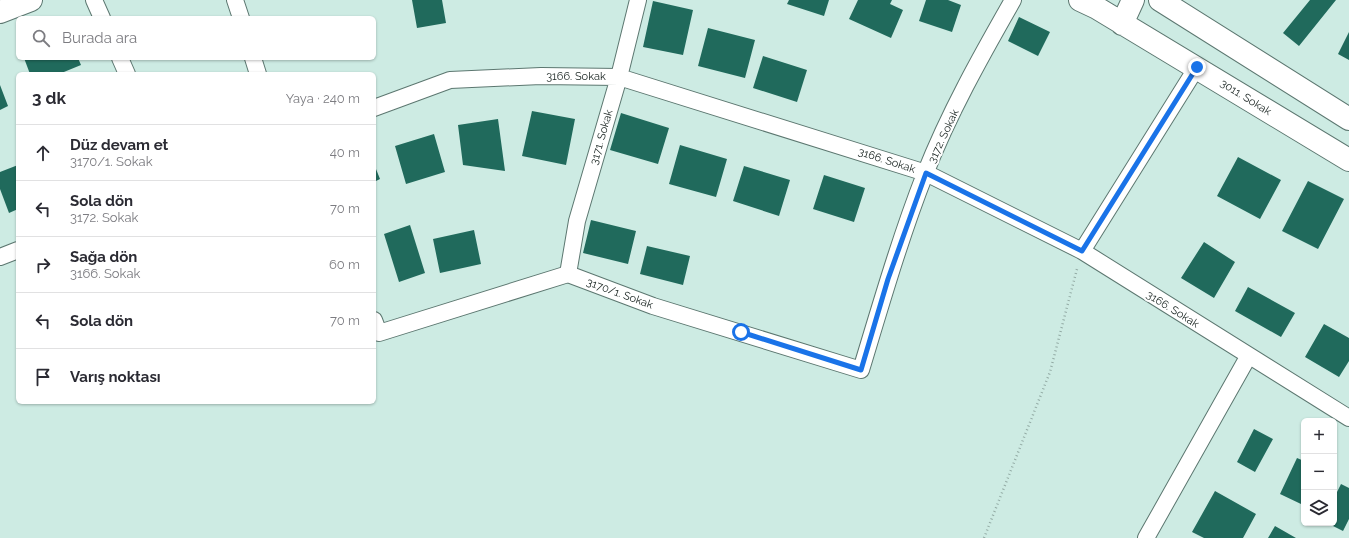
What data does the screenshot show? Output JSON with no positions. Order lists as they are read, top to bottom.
{
  "streets": {
    "street": [
      "3166. Sokak",
      "3011. Sokak",
      "3172. Sokak",
      "3171. Sokak",
      "3170/1. Sokak"
    ]
  },
  "crossings": [
    ["3166. Sokak", "3172. Sokak"],
    ["3166. Sokak", "3171. Sokak"],
    ["3172. Sokak", "3170/1. Sokak"],
    ["3171. Sokak", "3170/1. Sokak"]
  ],
  "page": {
    "search": "Burada ara",
    "heading": ["3 dk", "Yaya · 240 m"],
    "list": [
      ["Düz devam et", "3170/1. Sokak", "40 m"],
      ["Sola dön", "3172. Sokak", "70 m"],
      ["Sağa dön", "3166. Sokak", "60 m"],
      ["Sola dön", "70 m"],
      "Varış noktası"
    ],
    "map_buttons": ["+", "−"]
  }
}
